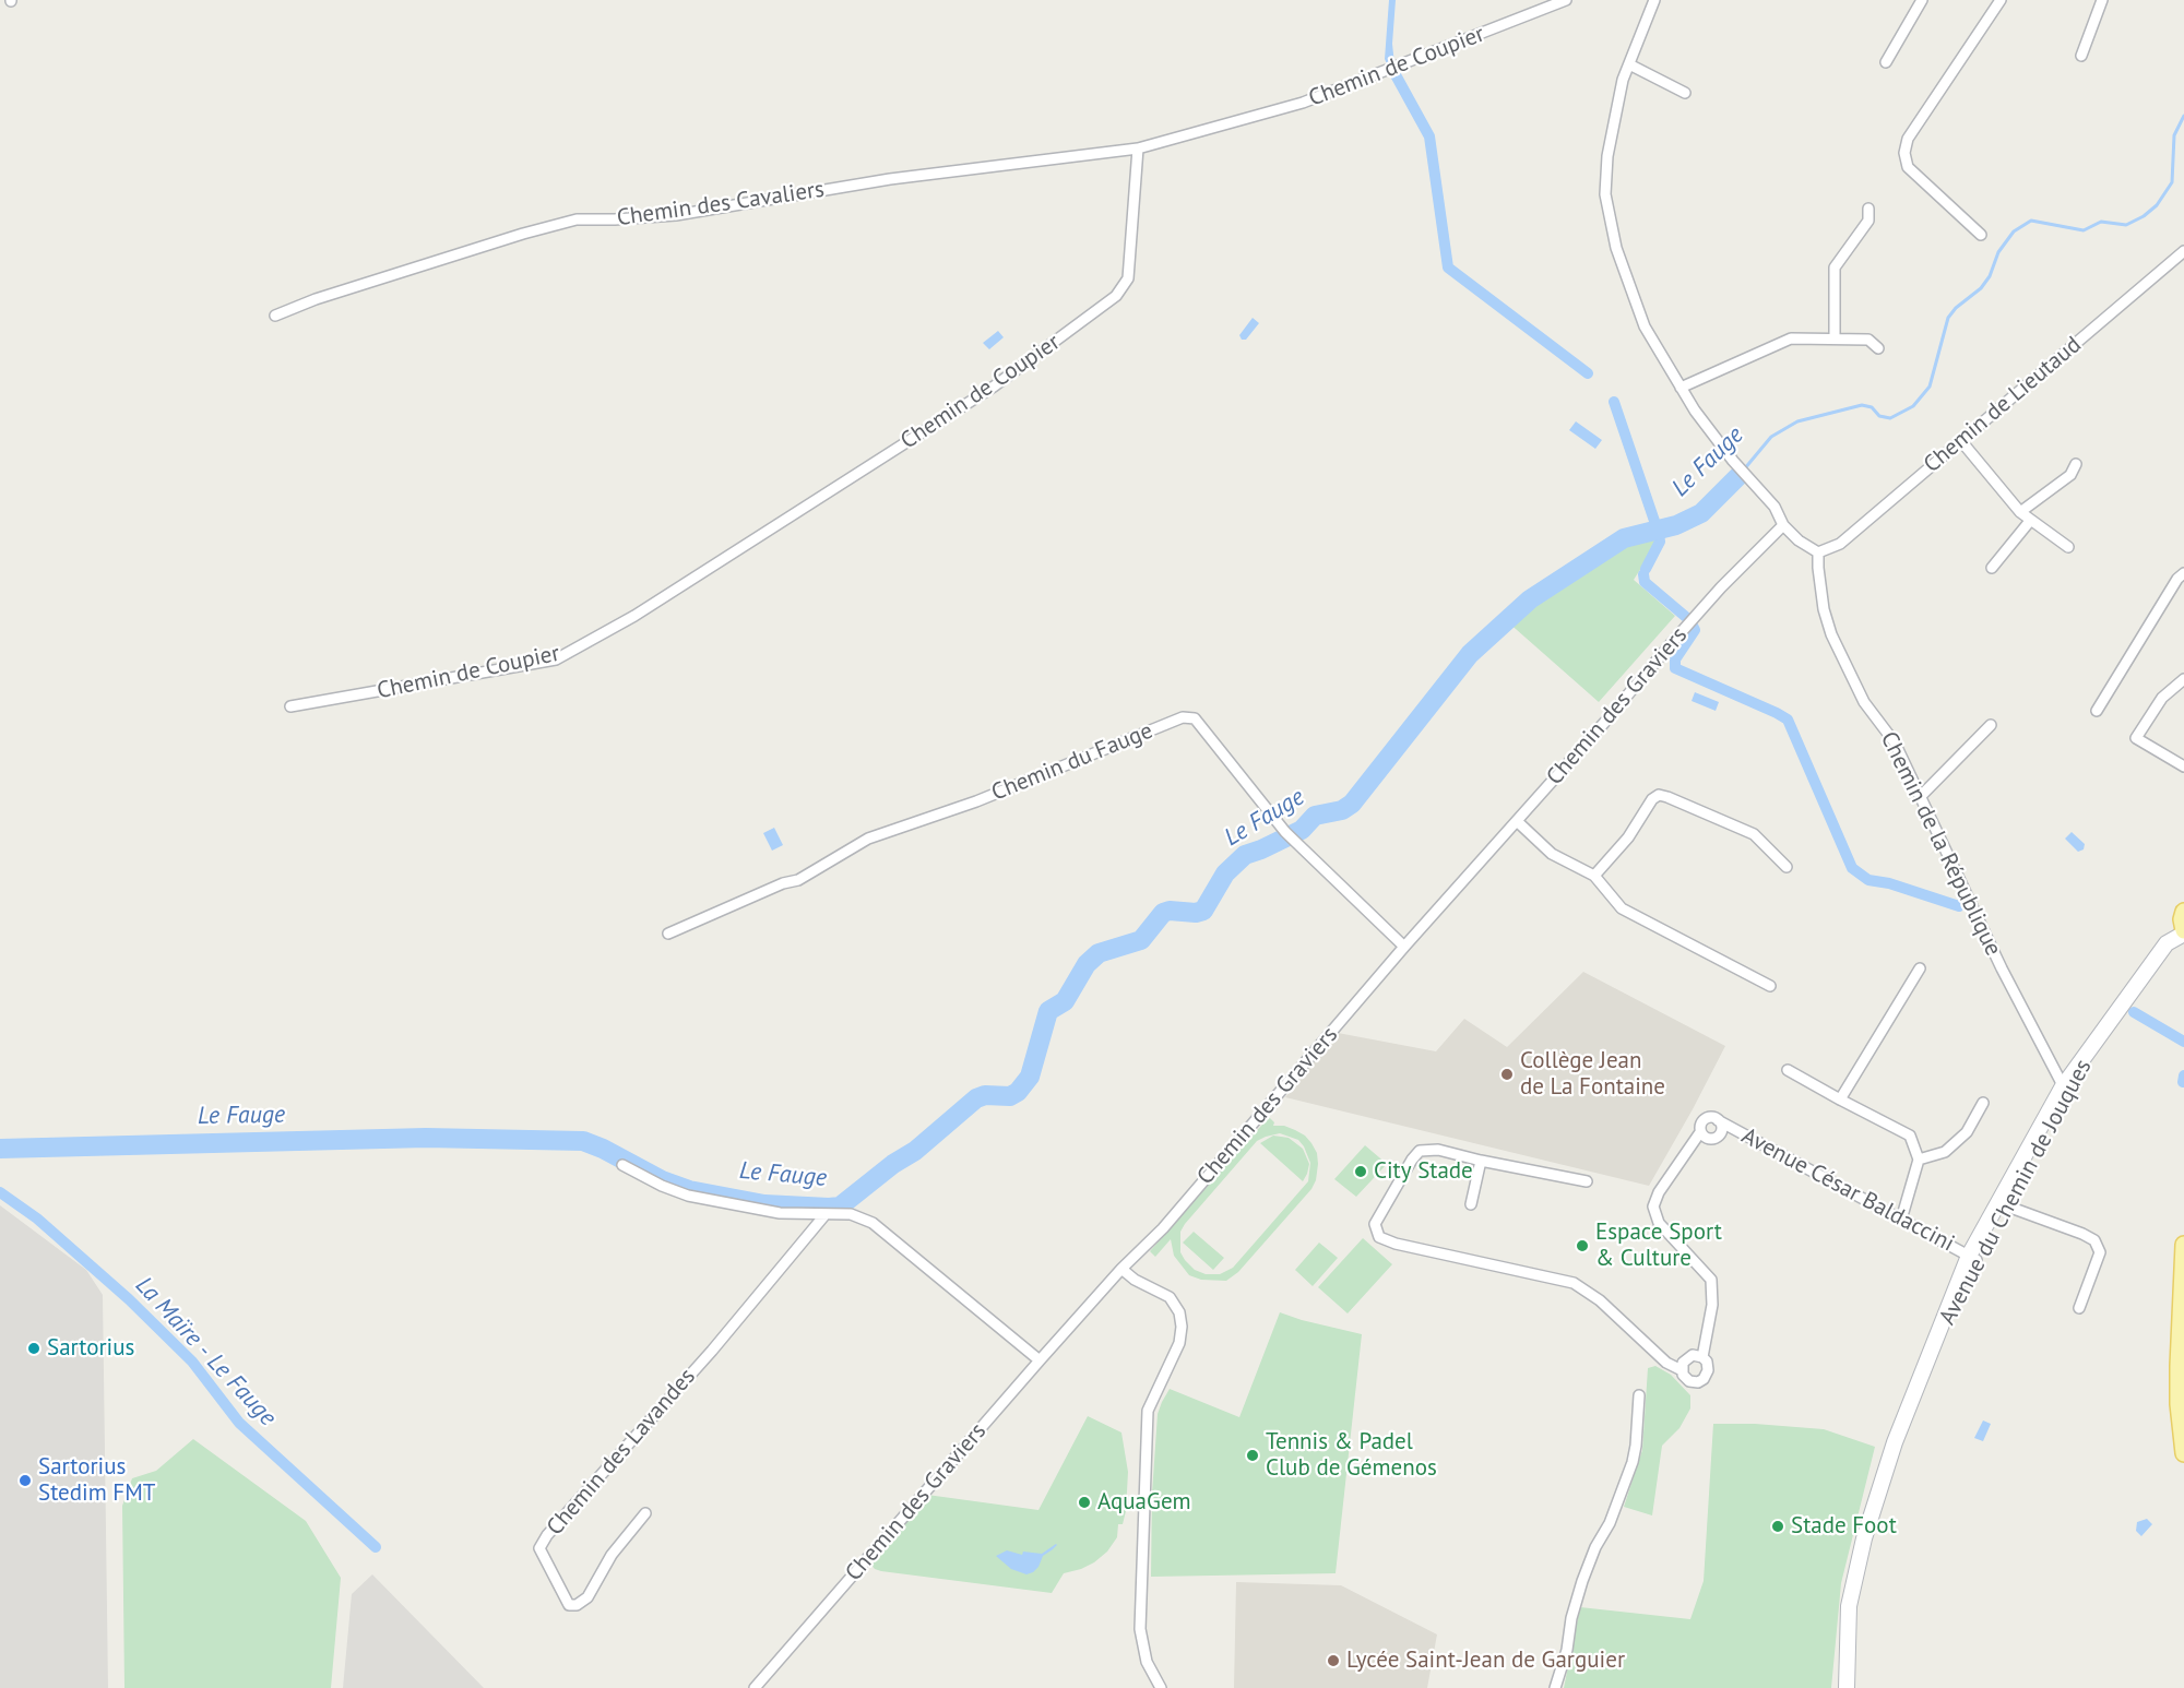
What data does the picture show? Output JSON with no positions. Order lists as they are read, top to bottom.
{
  "streets": {
    "main road": ["Avenue du Chemin de Jouques"],
    "street": [
      "Chemin de Coupier",
      "Chemin des Cavaliers",
      "Chemin de Lieutaud",
      "Chemin des Graviers",
      "Chemin du Fauge",
      "Chemin de la République",
      "Avenue César Baldaccini",
      "Chemin des Lavandes"
    ]
  },
  "crossings": [
    ["Chemin de Coupier", "Chemin des Cavaliers"],
    ["Chemin de Lieutaud", "Chemin de la République"],
    ["Chemin des Graviers", "Chemin du Fauge"],
    ["Chemin de la République", "Avenue du Chemin de Jouques"],
    ["Avenue César Baldaccini", "Avenue du Chemin de Jouques"]
  ],
  "water": ["Le Fauge", "La Maïre - Le Fauge"],
  "places": [
    "Collège Jean de La Fontaine",
    "City Stade",
    "Espace Sport & Culture",
    "Sartorius",
    "Tennis & Padel Club de Gémenos",
    "Sartorius Stedim FMT",
    "AquaGem",
    "Stade Foot",
    "Lycée Saint-Jean de Garguier"
  ]
}
